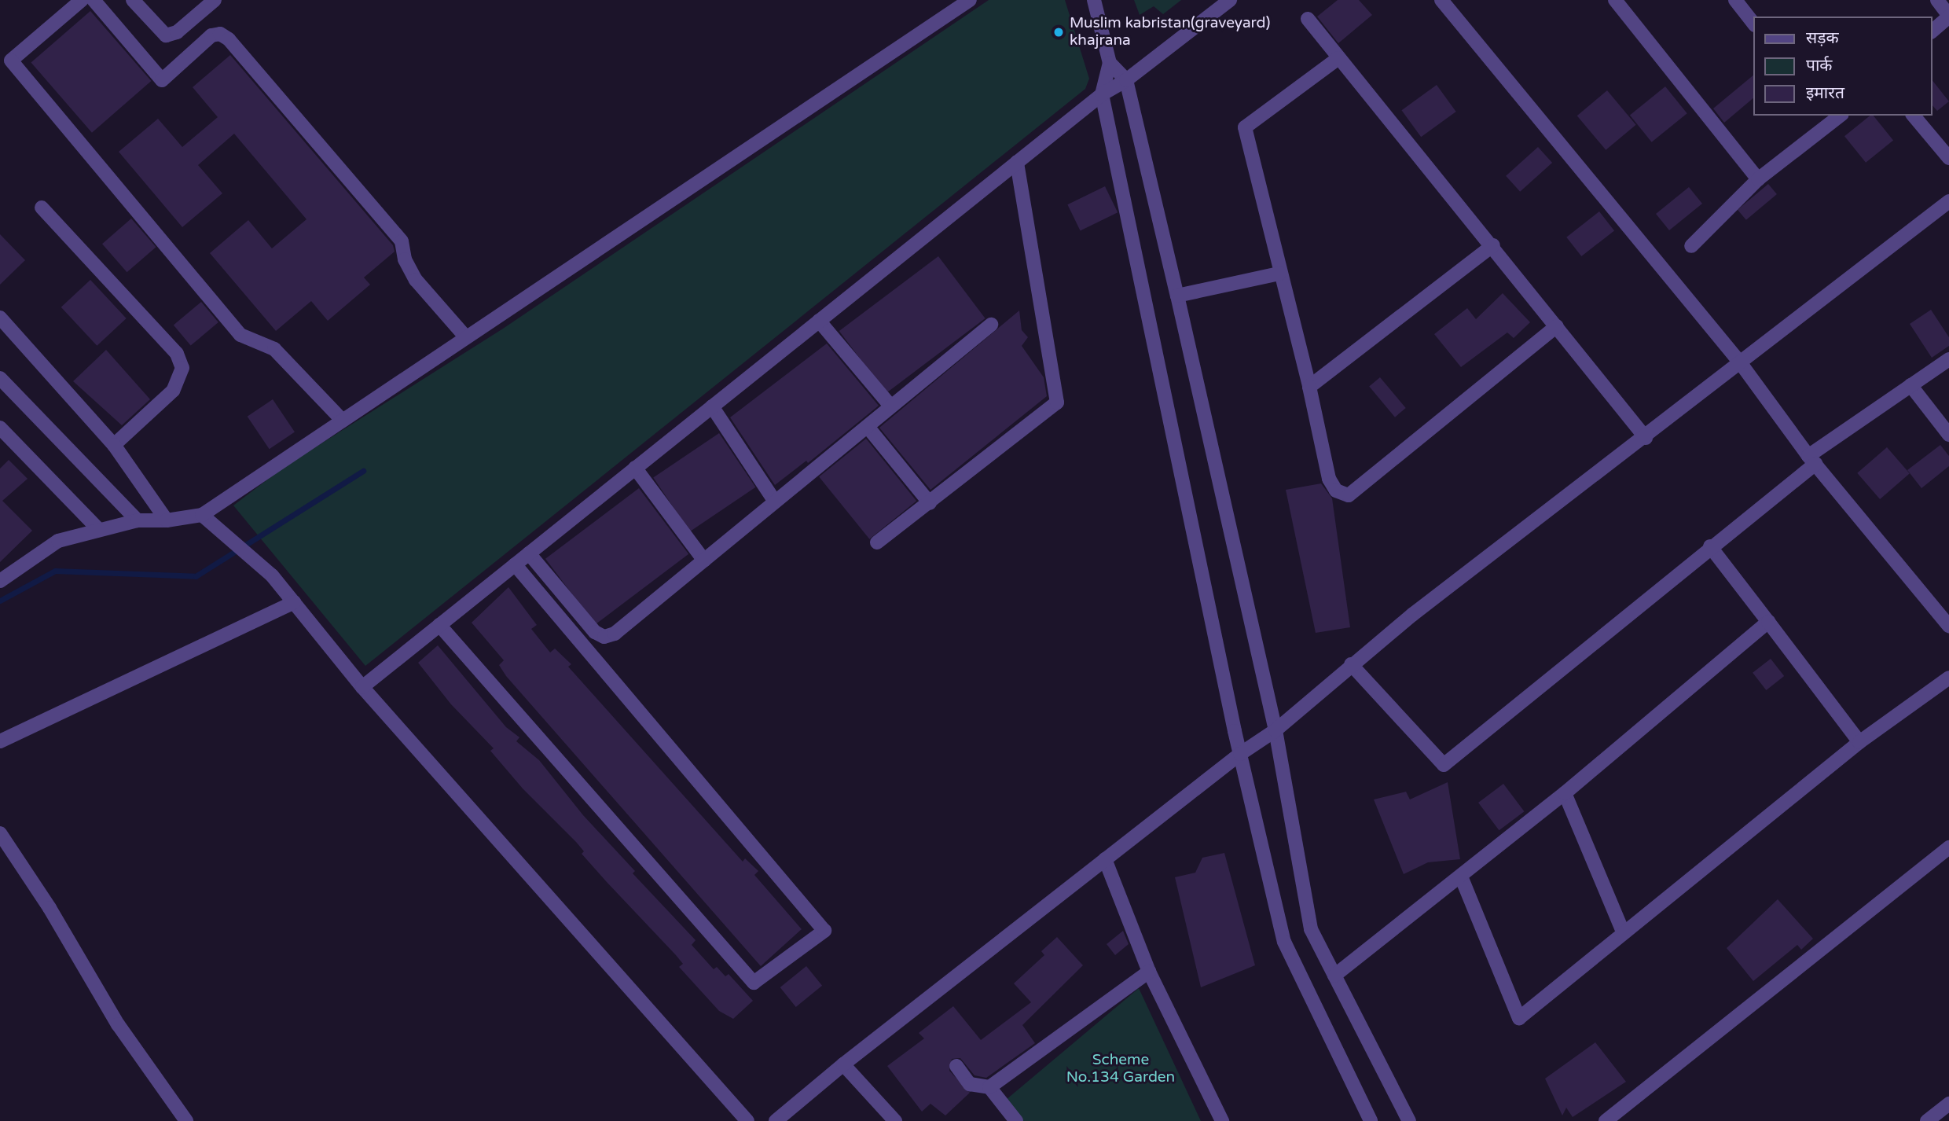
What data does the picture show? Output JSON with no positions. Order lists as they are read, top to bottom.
{
  "parks": ["Scheme No.134 Garden"],
  "places": ["Muslim kabristan(graveyard) khajrana"],
  "legend": ["सड़क", "पार्क", "इमारत"]
}
